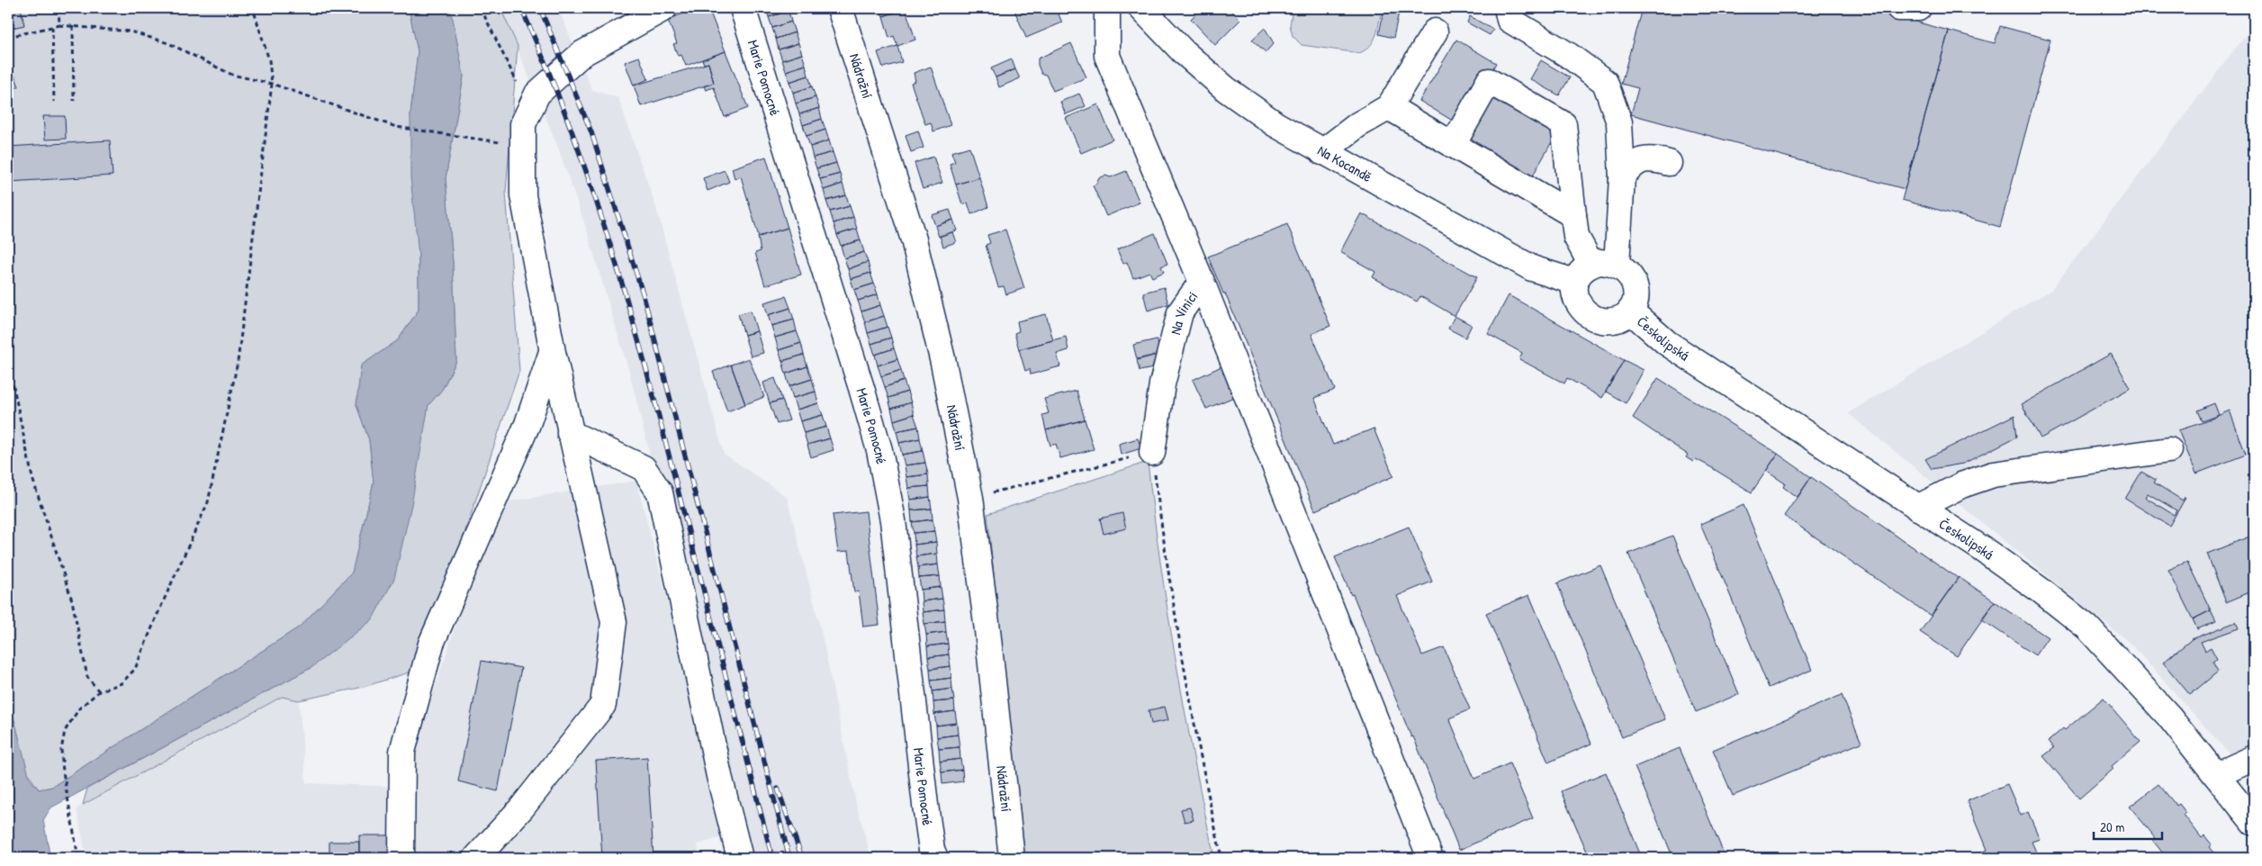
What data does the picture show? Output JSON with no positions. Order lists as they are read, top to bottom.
{
  "streets": {
    "street": [
      "Nádražní",
      "Marie Pomocné",
      "Na Kocandě",
      "Na Vinici",
      "Českolipská"
    ]
  },
  "crossings": [
    ["Na Kocandě", "Českolipská"]
  ],
  "scale_bar": "20 m"
}
